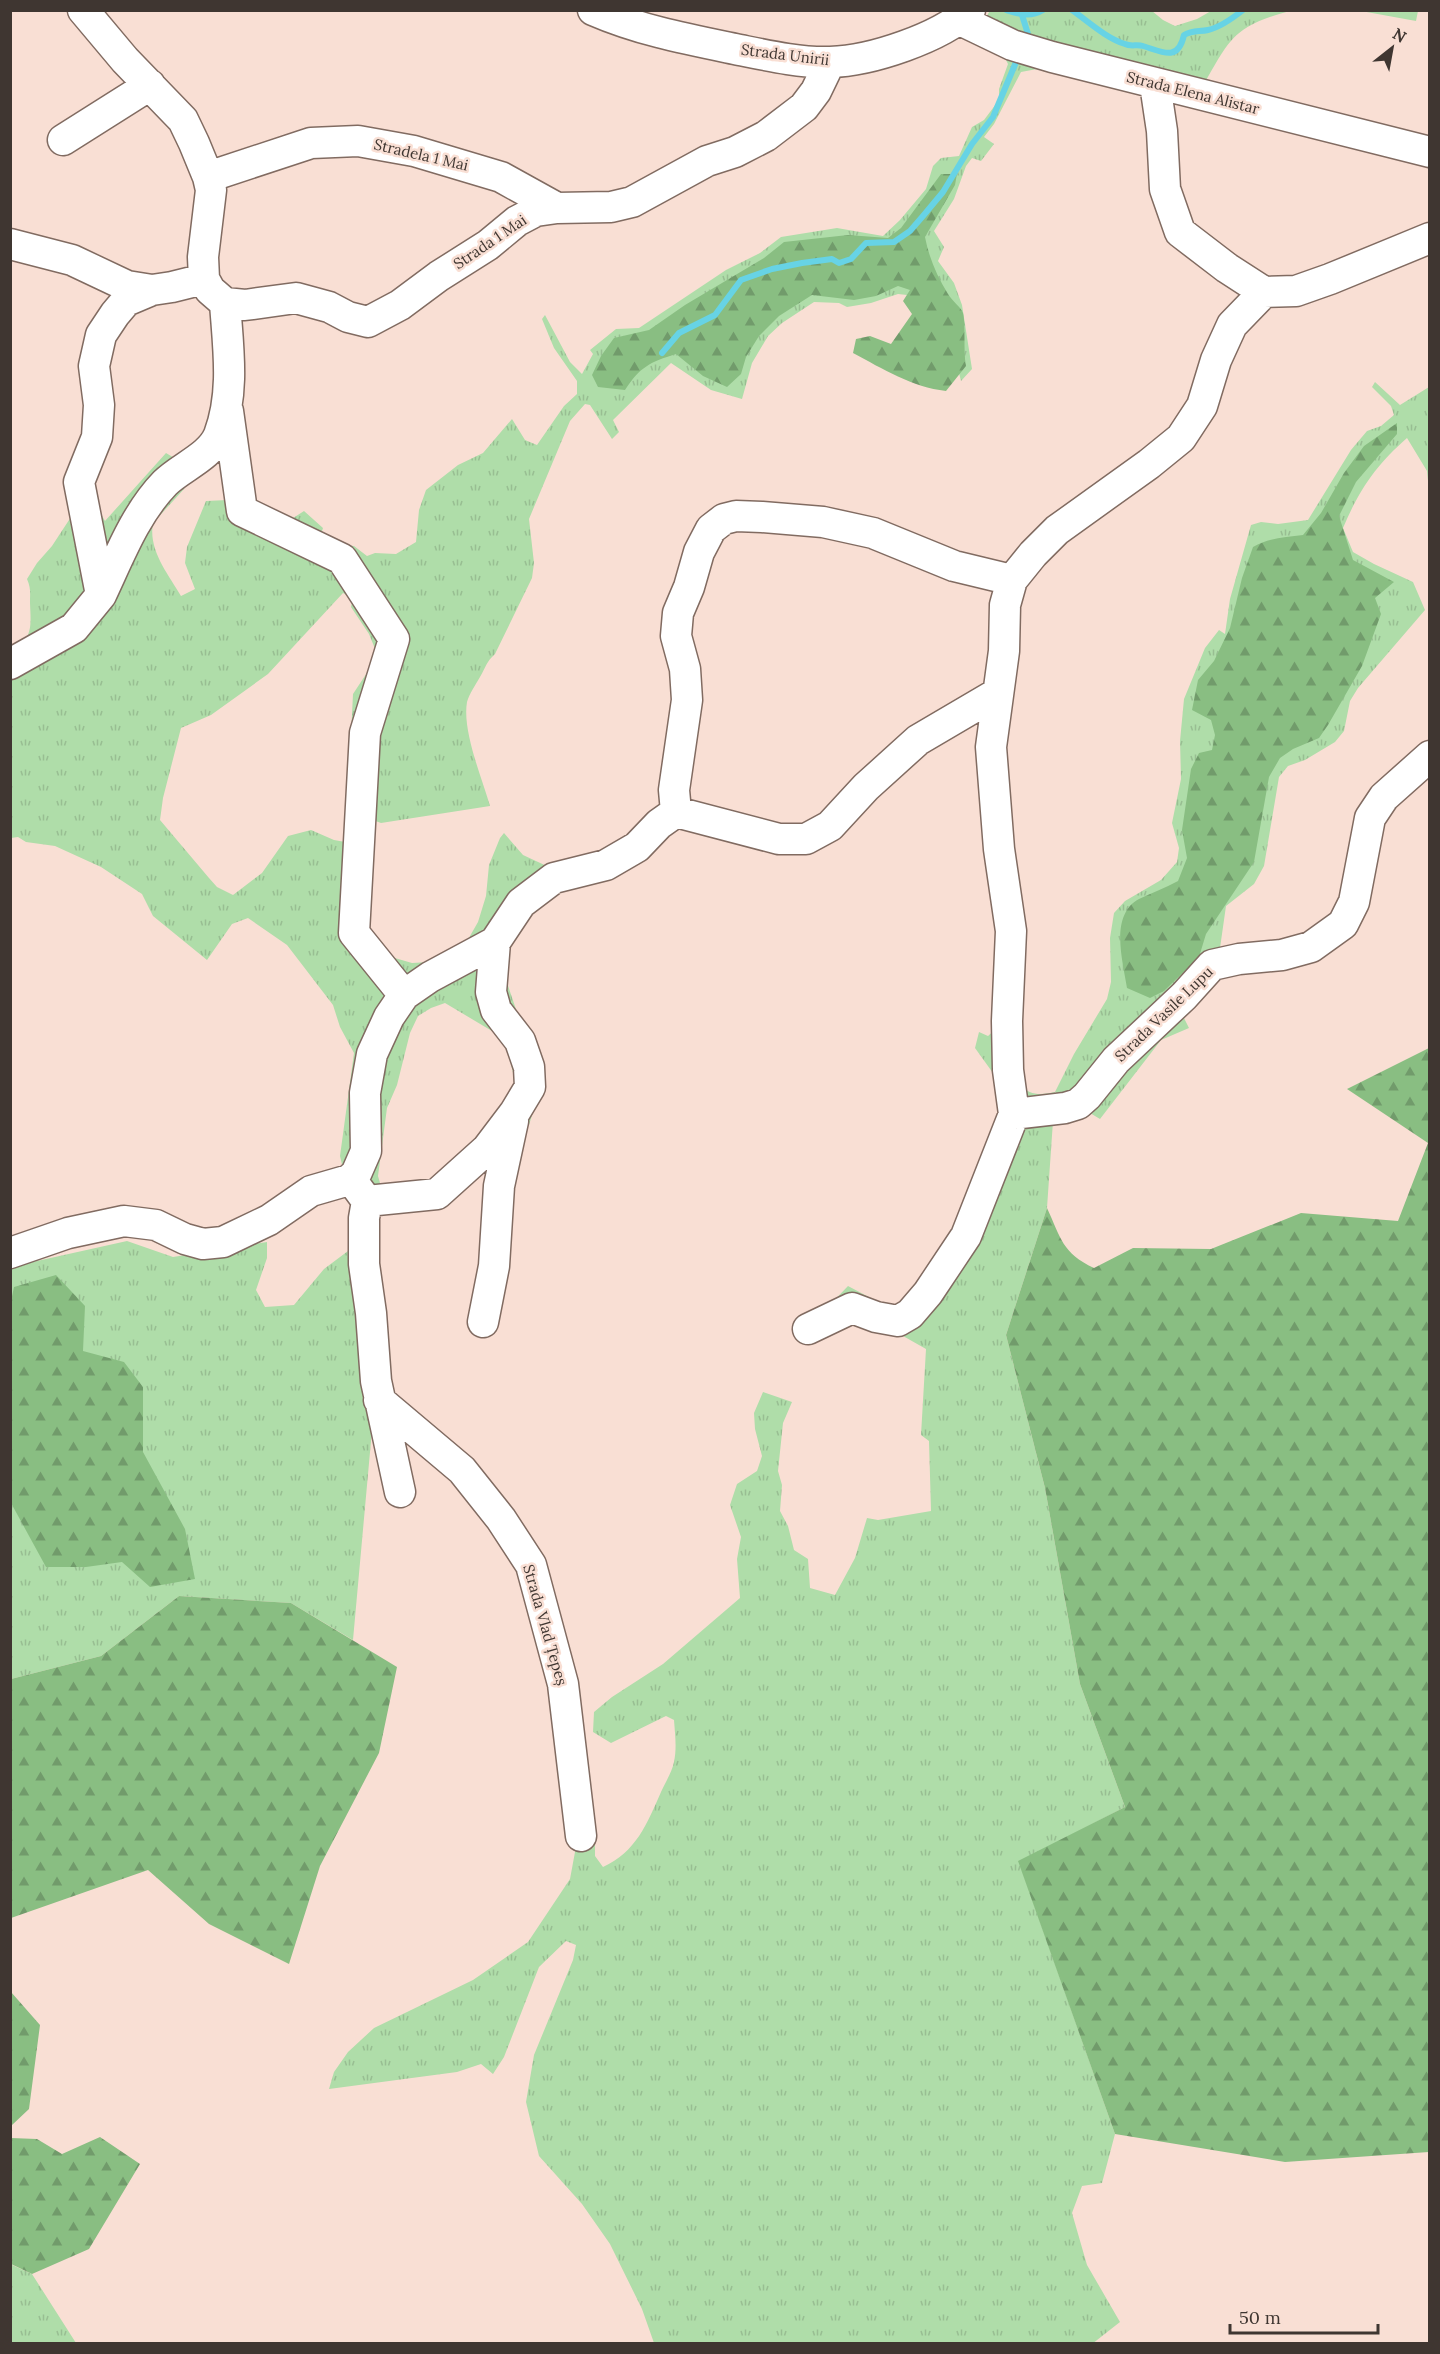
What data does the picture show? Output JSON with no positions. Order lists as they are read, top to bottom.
{
  "streets": {
    "street": [
      "Strada Unirii",
      "Strada Elena Alistar",
      "Stradela 1 Mai",
      "Strada 1 Mai",
      "Strada Vasile Lupu",
      "Strada Vlad Țepeș"
    ]
  },
  "crossings": [
    ["Strada Unirii", "Strada Elena Alistar"],
    ["Strada Unirii", "Strada 1 Mai"],
    ["Stradela 1 Mai", "Strada 1 Mai"]
  ],
  "scale_bar": "50 m",
  "north": "top right"
}
